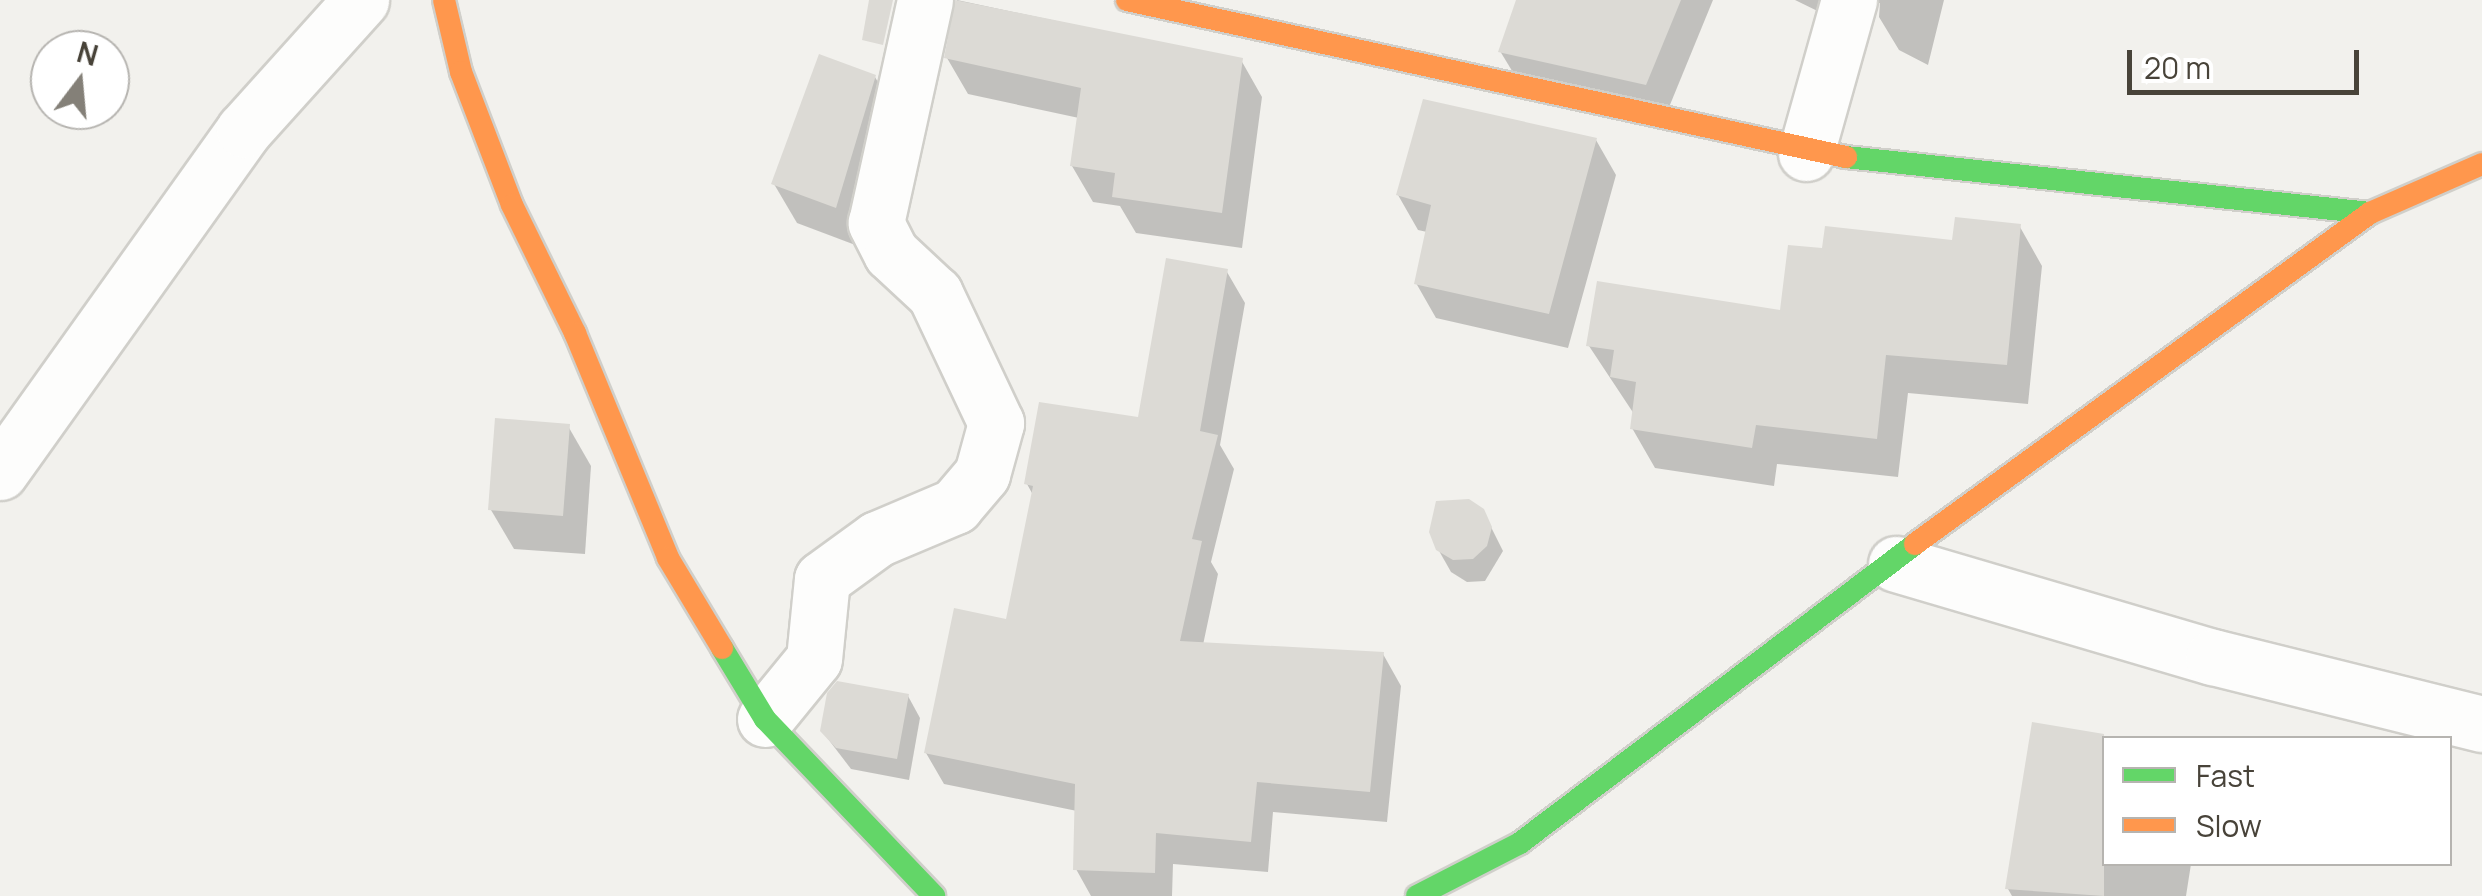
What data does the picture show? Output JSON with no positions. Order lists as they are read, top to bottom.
{
  "legend": ["Fast", "Slow"],
  "scale_bar": "20 m",
  "north": "top"
}
